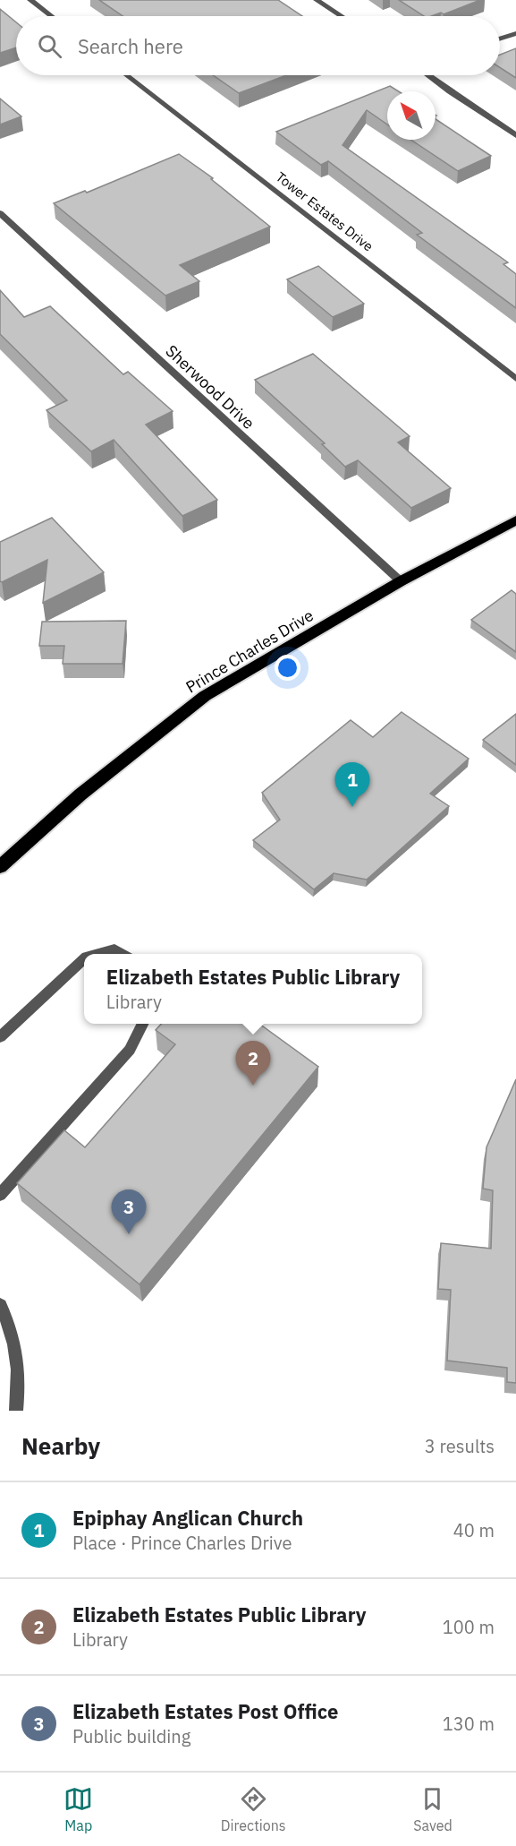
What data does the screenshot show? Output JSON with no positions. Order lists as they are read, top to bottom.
{
  "streets": {
    "highway": ["Prince Charles Drive"],
    "street": ["Tower Estates Drive", "Sherwood Drive"]
  },
  "crossings": [
    ["Sherwood Drive", "Prince Charles Drive"]
  ],
  "north": "top left",
  "page": {
    "search": "Search here",
    "pins": ["1", "2", "3"],
    "popup": ["Elizabeth Estates Public Library", "Library"],
    "heading": ["Nearby", "3 results"],
    "list": [
      {
        "mark": "1",
        "name": "Epiphay Anglican Church",
        "note": "Place · Prince Charles Drive",
        "value": "40 m"
      },
      {
        "mark": "2",
        "name": "Elizabeth Estates Public Library",
        "note": "Library",
        "value": "100 m"
      },
      {
        "mark": "3",
        "name": "Elizabeth Estates Post Office",
        "note": "Public building",
        "value": "130 m"
      }
    ],
    "nav": ["Map", "Directions", "Saved"]
  }
}
